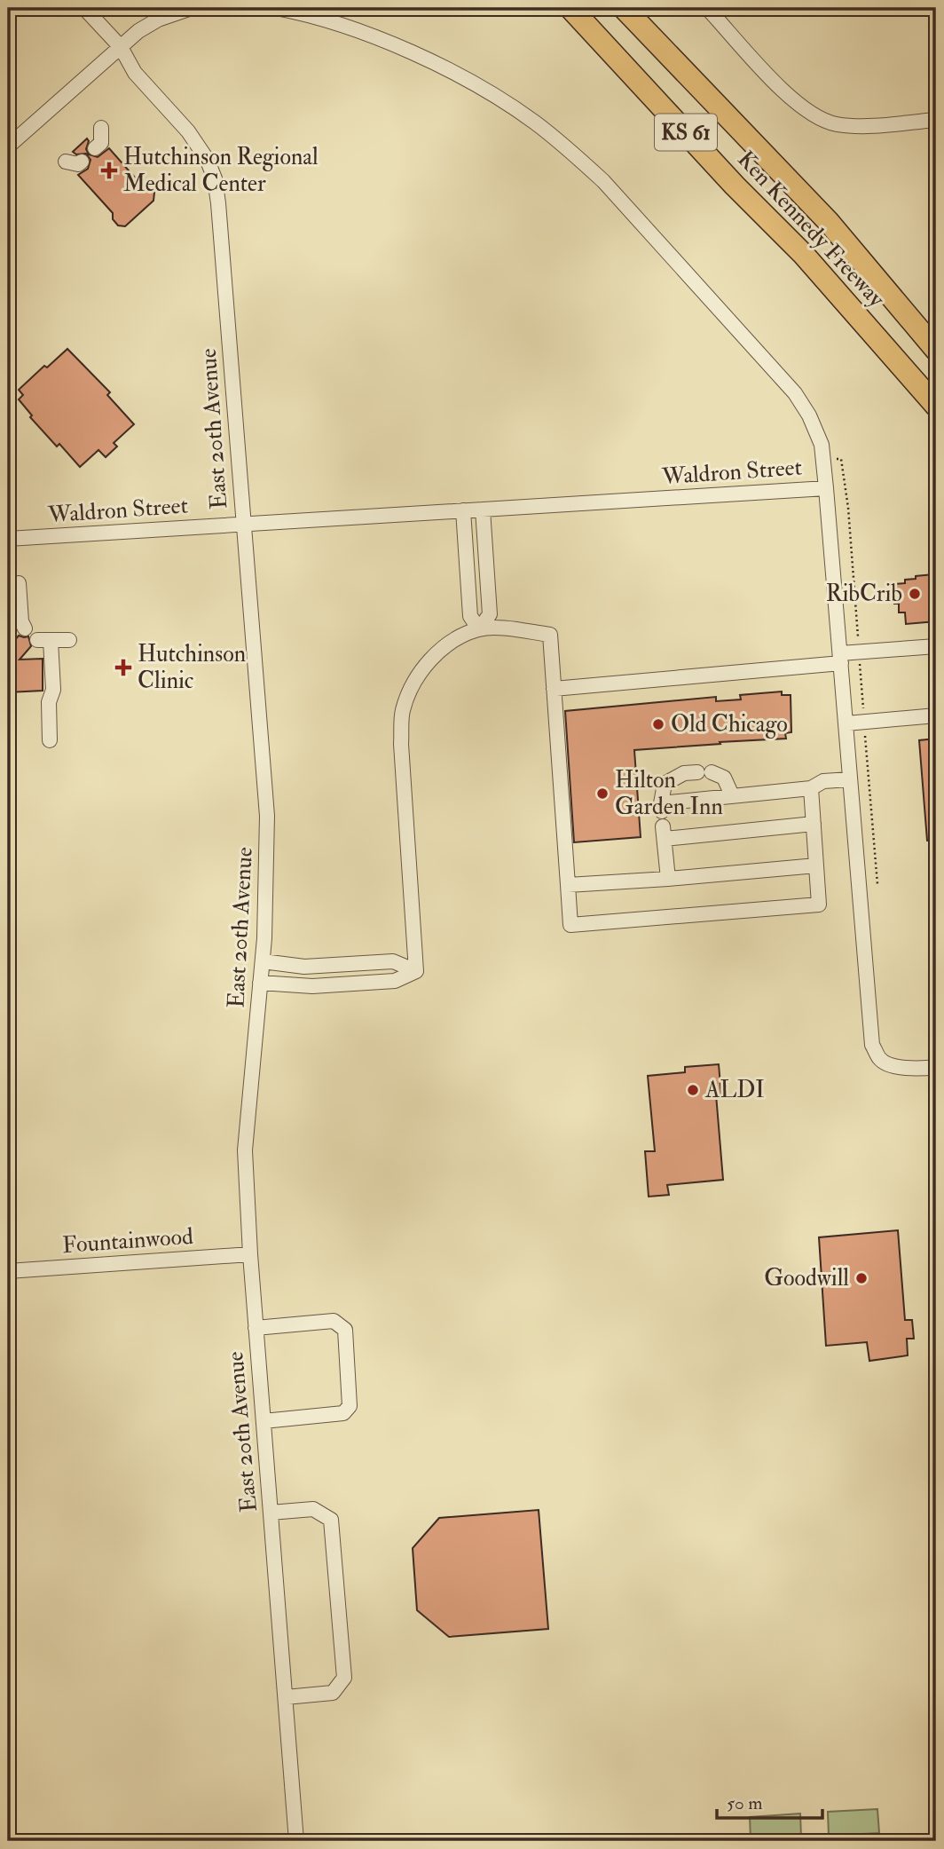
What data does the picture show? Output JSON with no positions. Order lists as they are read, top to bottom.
{
  "streets": {
    "highway": ["KS 61", "Ken Kennedy Freeway"],
    "street": ["East 20th Avenue", "Waldron Street", "Fountainwood"]
  },
  "crossings": [
    ["East 20th Avenue", "Waldron Street"],
    ["East 20th Avenue", "Fountainwood"]
  ],
  "places": {
    "health": ["Hutchinson Regional Medical Center", "Hutchinson Clinic"],
    "other": [
      "RibCrib",
      "Old Chicago",
      "Hilton Garden Inn",
      "ALDI",
      "Goodwill"
    ]
  },
  "scale_bar": "50 m"
}
